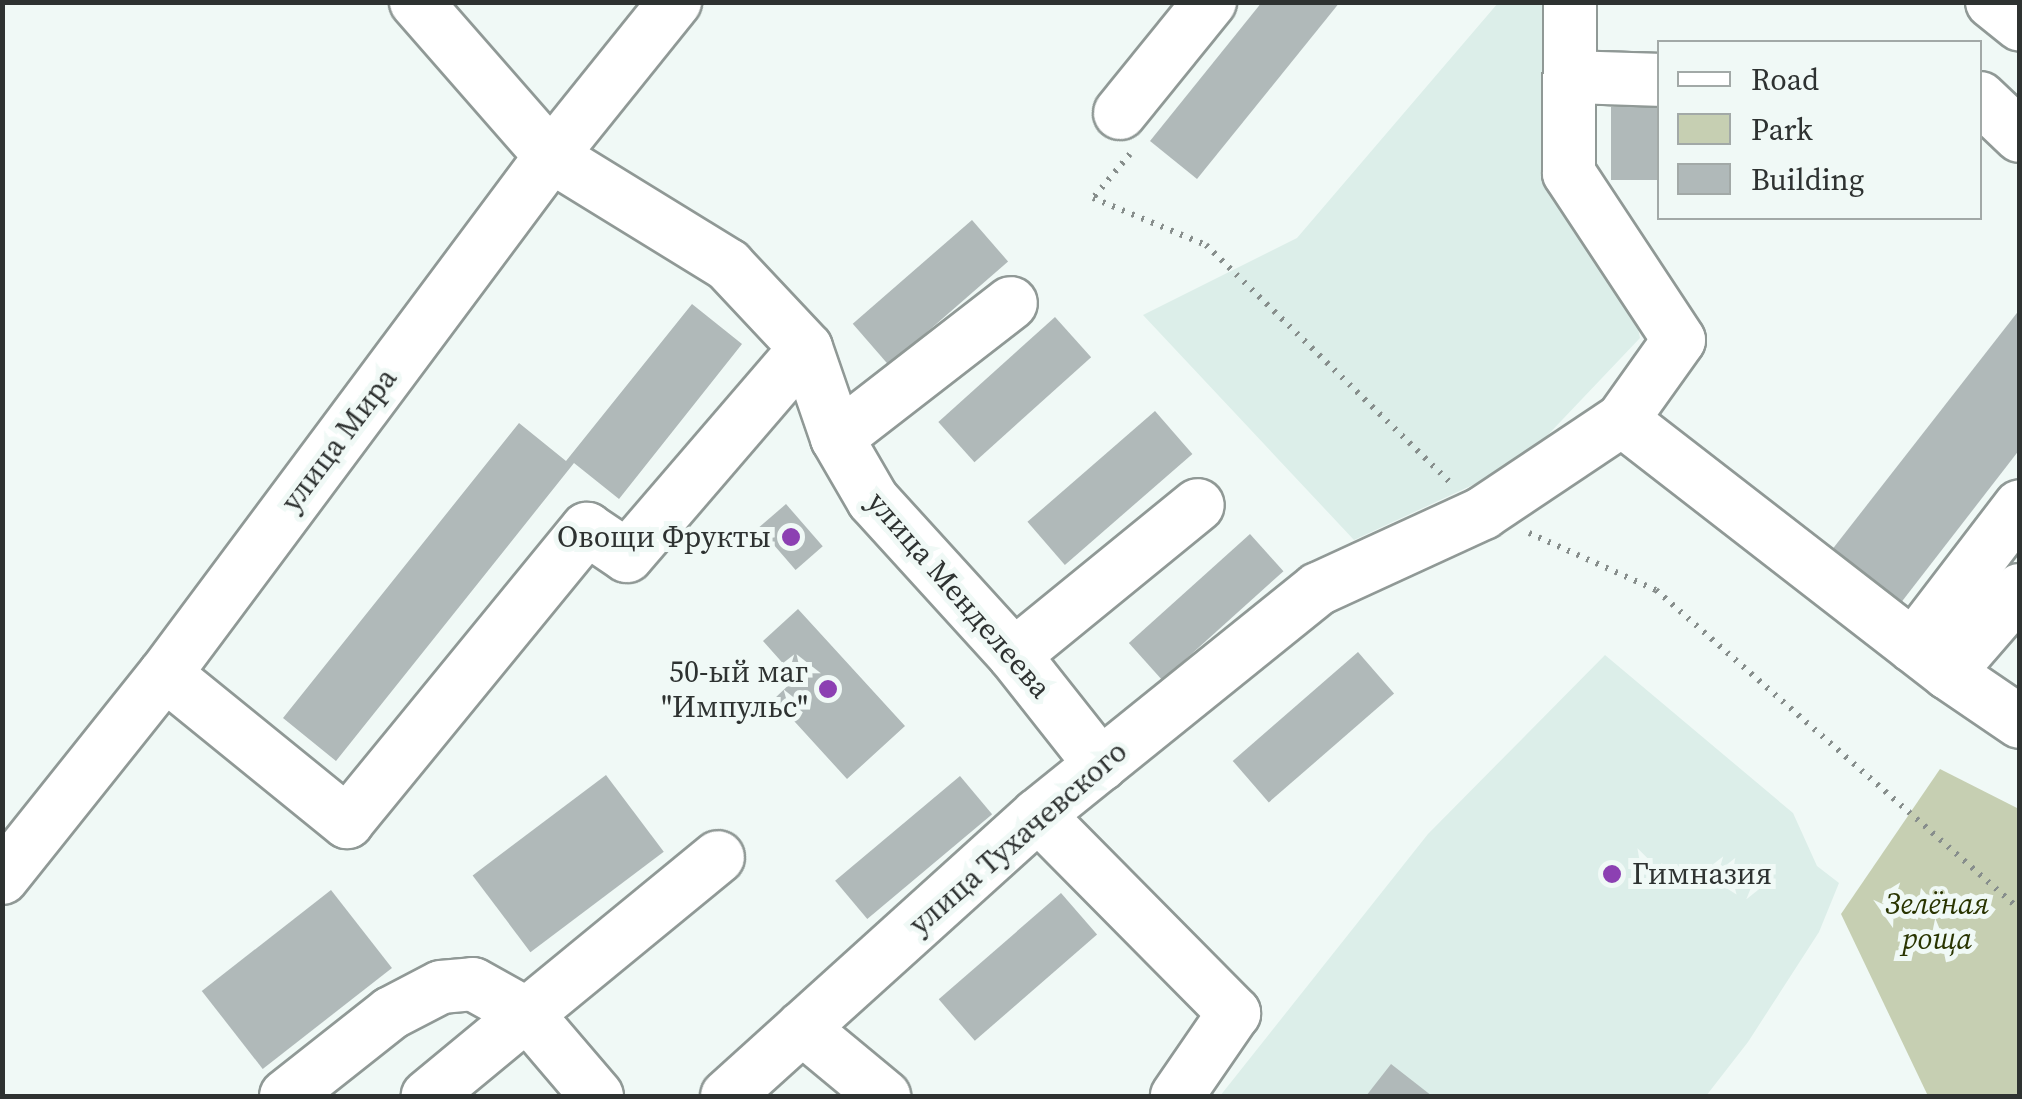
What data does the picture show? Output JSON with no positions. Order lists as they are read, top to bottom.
{
  "streets": {
    "street": ["улица Мира", "улица Менделеева", "улица Тухачевского"]
  },
  "crossings": [
    ["улица Мира", "улица Менделеева"],
    ["улица Менделеева", "улица Тухачевского"]
  ],
  "parks": ["Зелёная роща"],
  "places": ["Овощи Фрукты", "50-ый маг \"Импульс\"", "Гимназия"],
  "legend": ["Road", "Park", "Building"]
}
